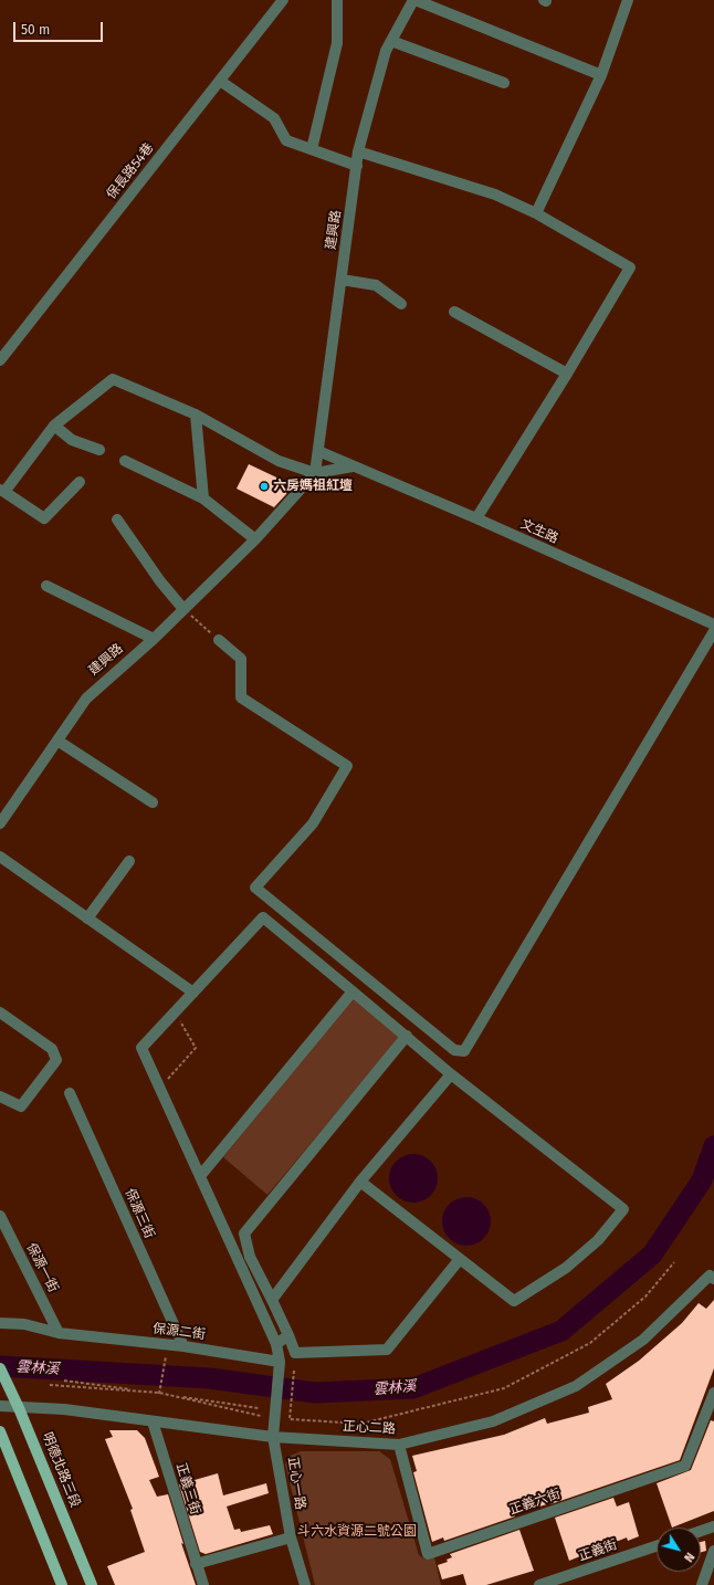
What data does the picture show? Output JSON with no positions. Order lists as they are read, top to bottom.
{
  "streets": {
    "main road": ["明德北路三段"],
    "street": [
      "保長路54巷",
      "建興路",
      "文生路",
      "保源三街",
      "保源一街",
      "保源二街",
      "正心二路",
      "正心一路",
      "正義三街",
      "正義六街",
      "正義街"
    ]
  },
  "crossings": [
    ["建興路", "文生路"],
    ["保源三街", "保源二街"],
    ["保源一街", "保源二街"],
    ["正心二路", "明德北路三段"],
    ["正心二路", "正心一路"],
    ["正心二路", "正義三街"],
    ["正心二路", "正義六街"]
  ],
  "water": ["雲林溪"],
  "parks": ["斗六水資源二號公園"],
  "places": ["六房媽祖紅壇"],
  "scale_bar": "50 m",
  "north": "bottom right"
}
